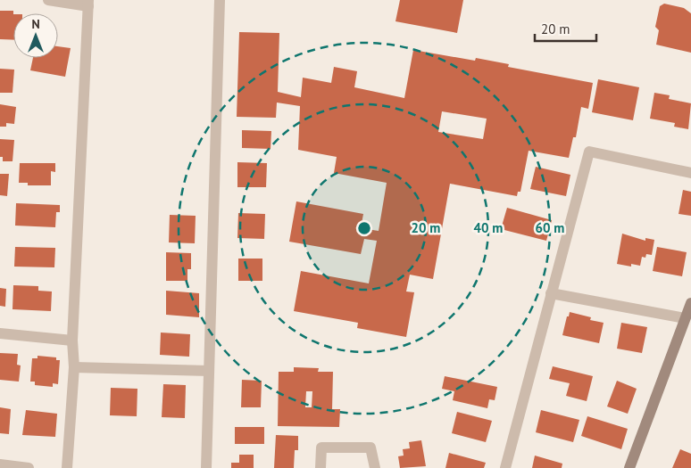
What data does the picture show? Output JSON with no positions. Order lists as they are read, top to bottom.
{
  "scale_bar": "20 m",
  "north": "top",
  "rings": ["20 m", "40 m", "60 m"]
}
